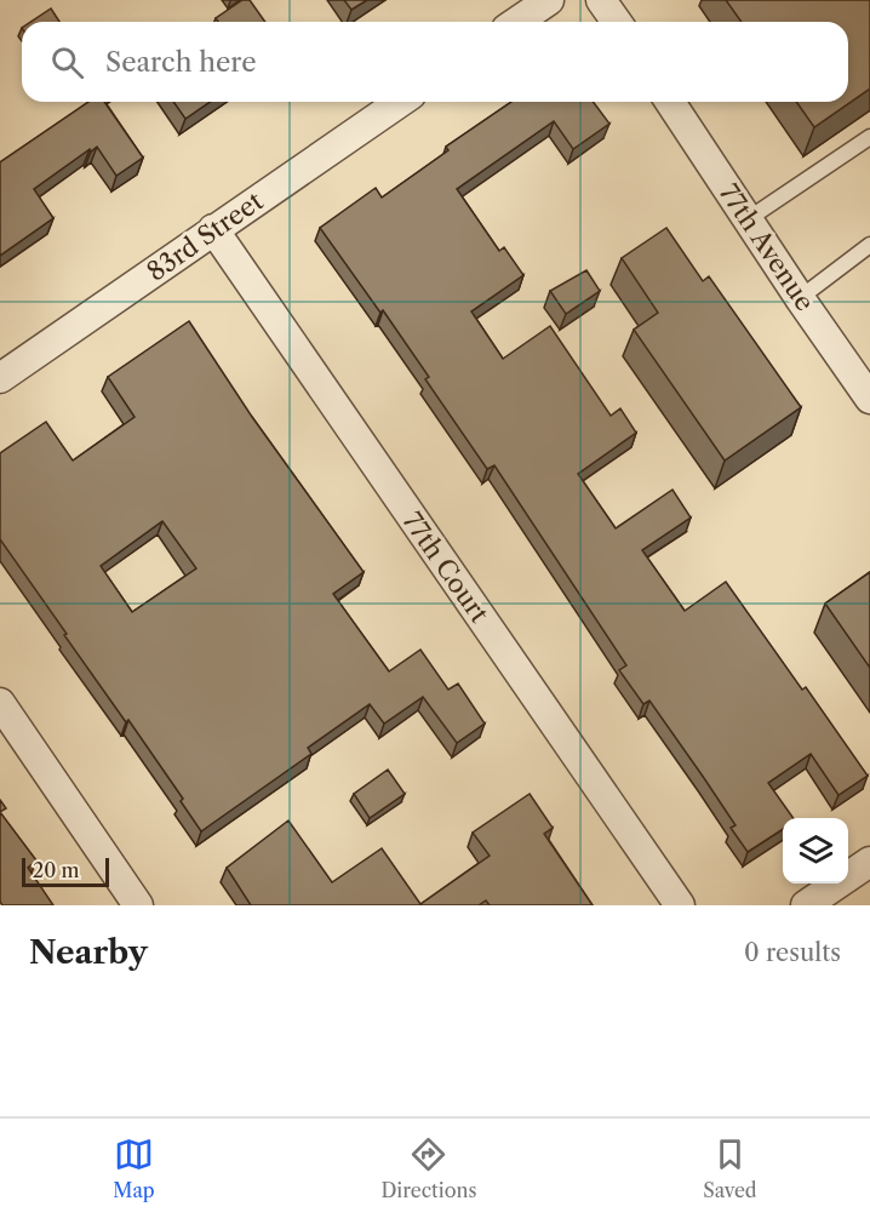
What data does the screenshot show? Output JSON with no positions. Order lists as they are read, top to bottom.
{
  "streets": {
    "street": ["83rd Street", "77th Avenue", "77th Court"]
  },
  "crossings": [
    ["83rd Street", "77th Court"]
  ],
  "scale_bar": "20 m",
  "page": {
    "search": "Search here",
    "scale": "20 m",
    "heading": ["Nearby", "0 results"],
    "nav": ["Map", "Directions", "Saved"]
  }
}
